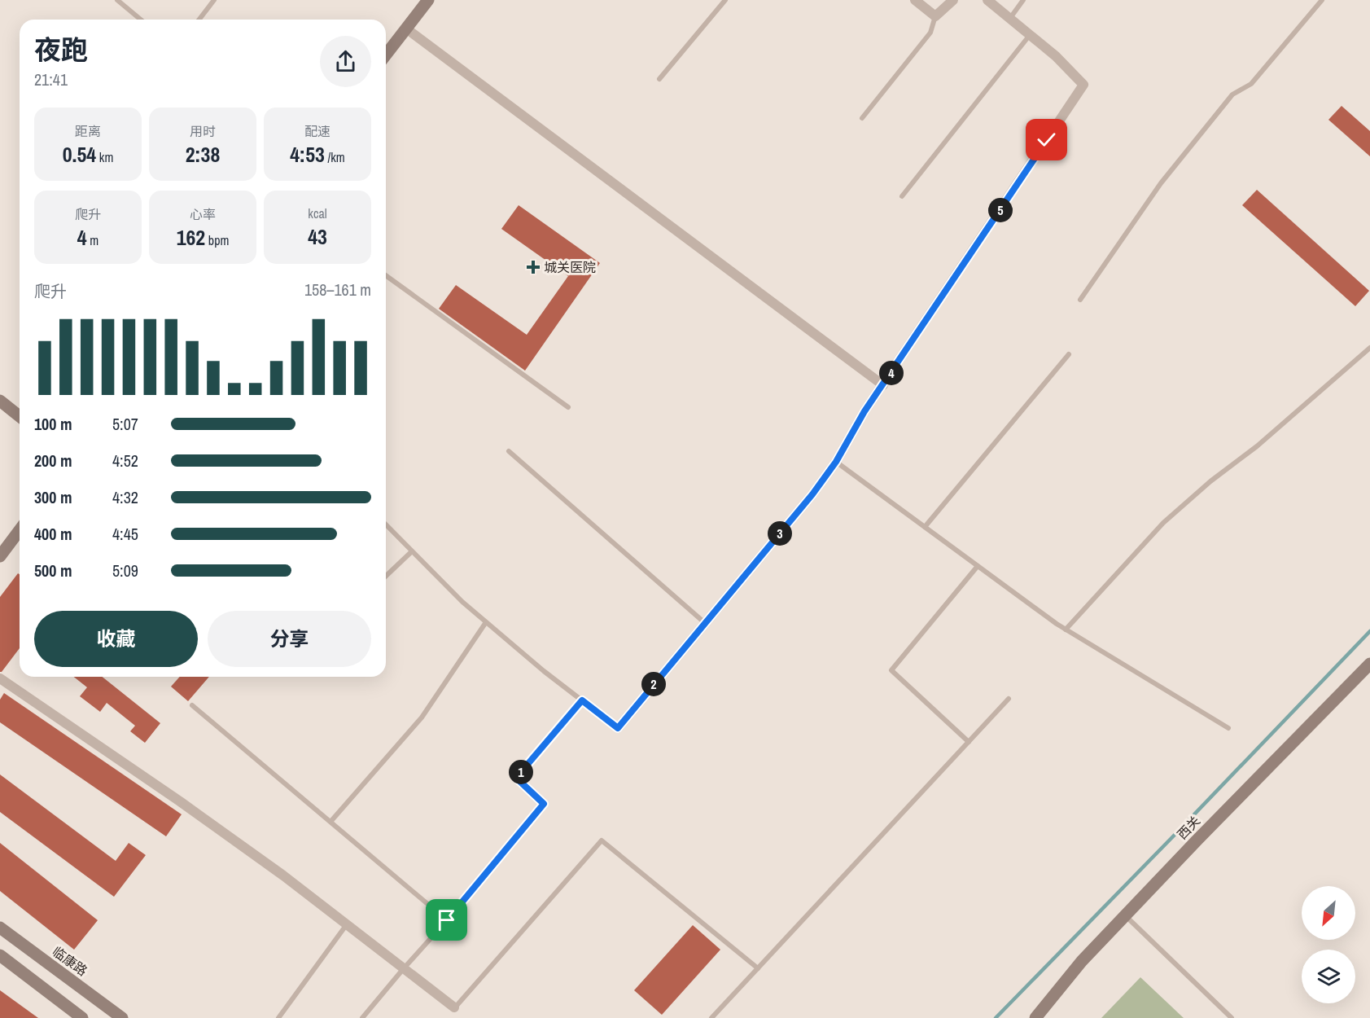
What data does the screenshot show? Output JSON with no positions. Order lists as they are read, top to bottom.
{
  "streets": {
    "street": ["西关", "临康路"]
  },
  "places": {
    "health": ["城关医院"]
  },
  "north": "bottom left",
  "page": {
    "heading": ["夜跑", "21:41"],
    "stats": [
      ["距离", "0.54 km"],
      ["用时", "2:38"],
      ["配速", "4:53 /km"],
      ["爬升", "4 m"],
      ["心率", "162 bpm"],
      ["kcal", "43"]
    ],
    "pins": [
      "5",
      "4",
      "3",
      "2",
      "1"
    ],
    "chart": ["爬升", "158–161 m"],
    "list": [
      {
        "name": "100 m",
        "note": "5:07"
      },
      {
        "name": "200 m",
        "note": "4:52"
      },
      {
        "name": "300 m",
        "note": "4:32"
      },
      {
        "name": "400 m",
        "note": "4:45"
      },
      {
        "name": "500 m",
        "note": "5:09"
      }
    ],
    "buttons": ["收藏", "分享"]
  }
}
